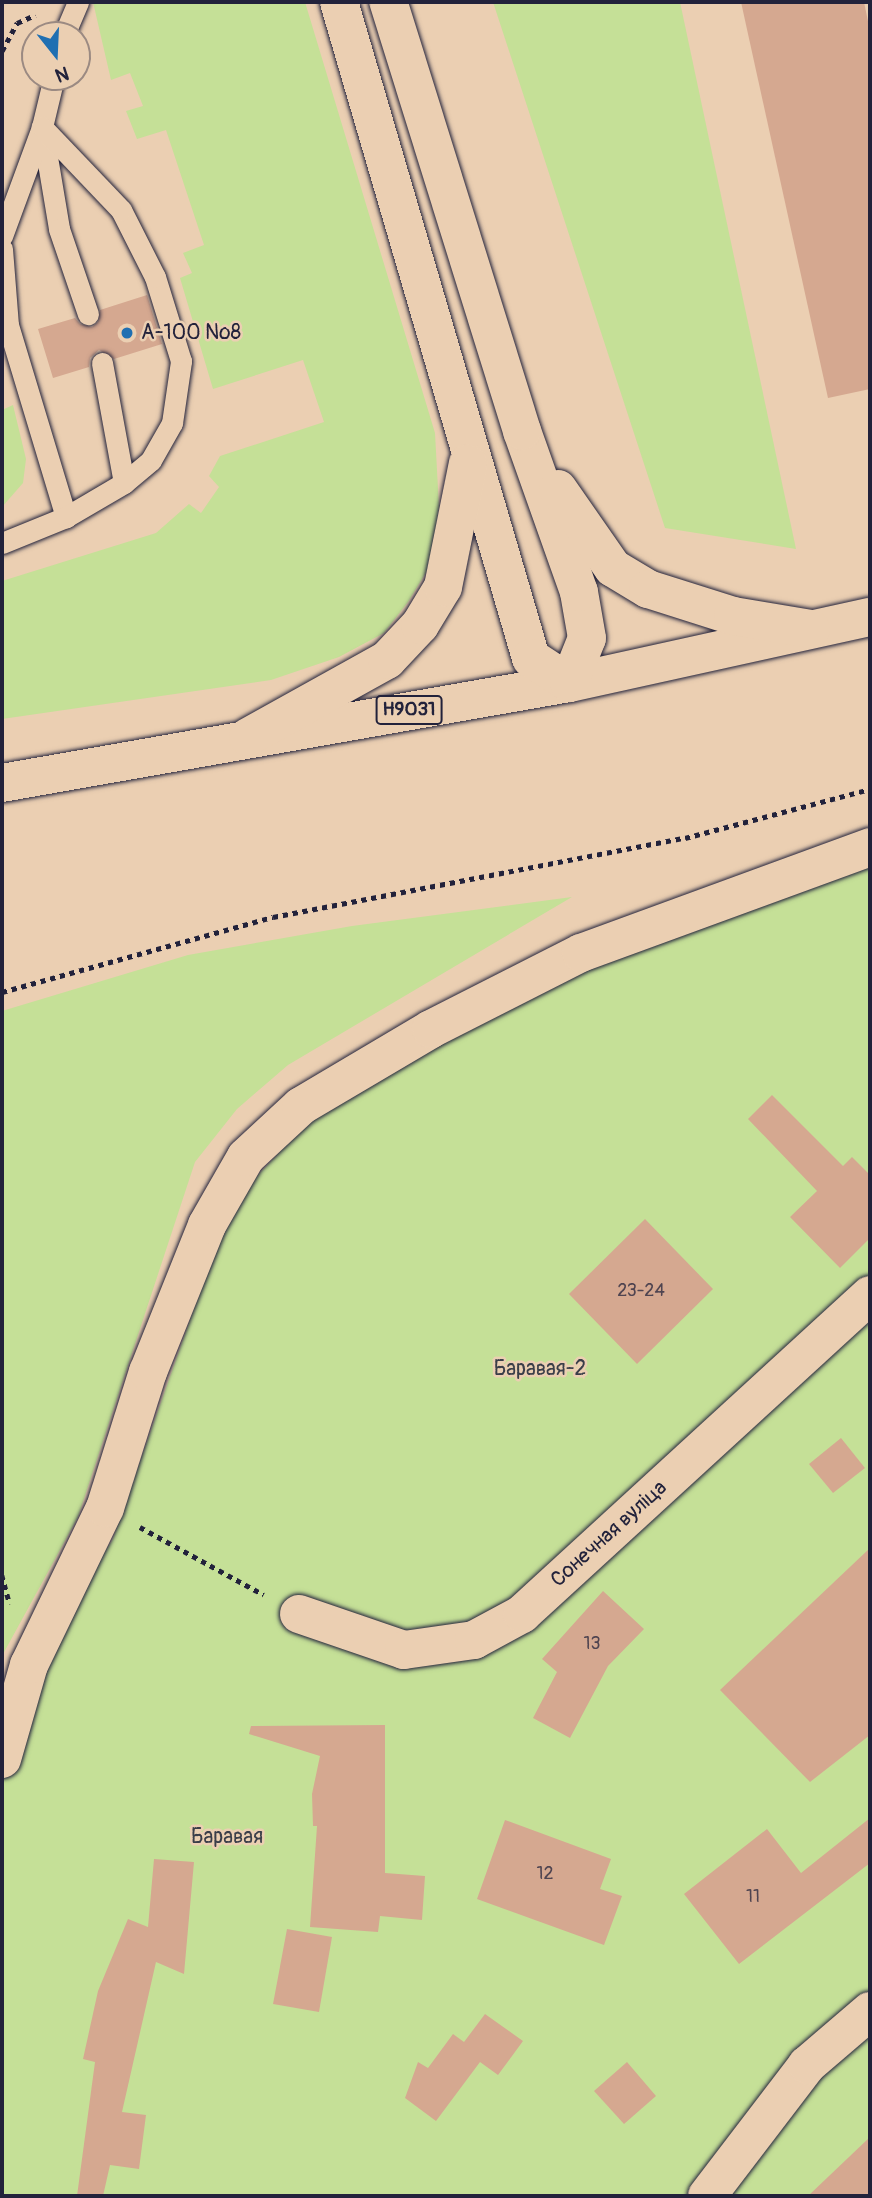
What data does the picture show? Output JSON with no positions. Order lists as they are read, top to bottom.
{
  "streets": {
    "main road": ["Н9031", "Сонечная вуліца"]
  },
  "parks": ["Баравая-2", "Баравая"],
  "places": ["А-100 №8"],
  "house_numbers": [
    "23-24",
    "13",
    "12",
    "11"
  ],
  "north": "bottom"
}
